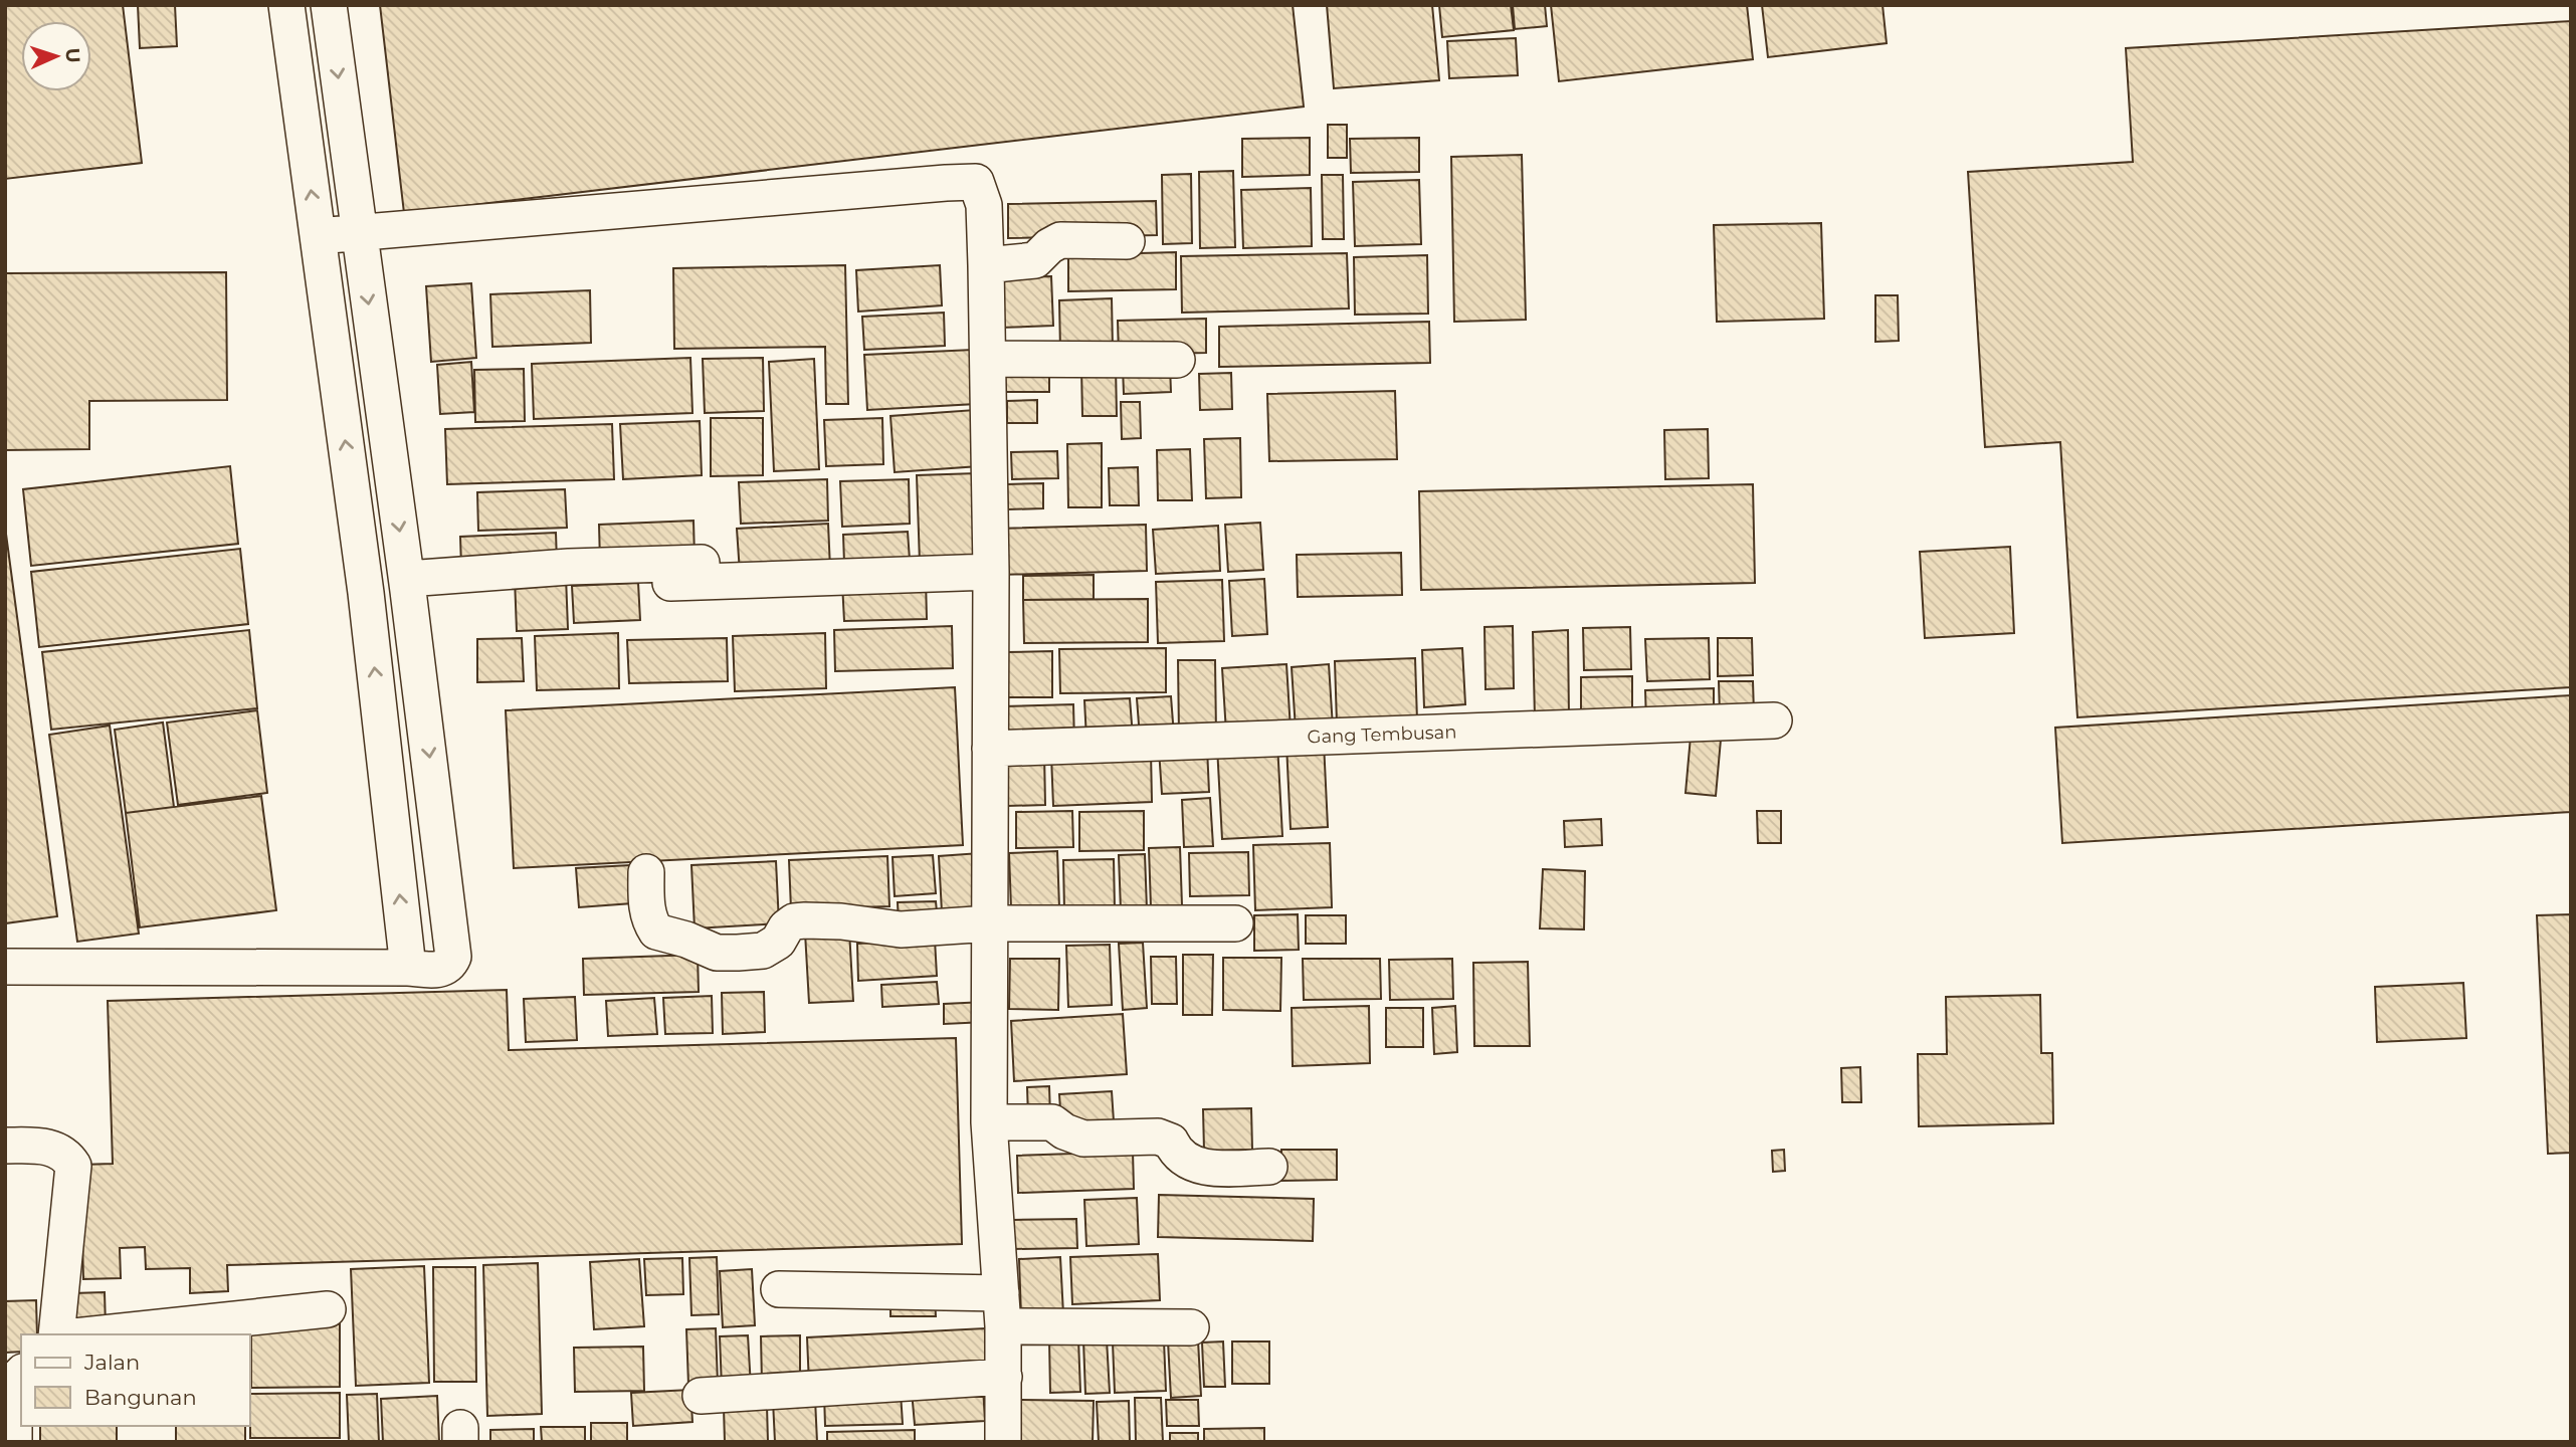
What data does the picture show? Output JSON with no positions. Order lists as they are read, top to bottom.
{
  "streets": {
    "street": ["Gang Tembusan"]
  },
  "legend": ["Jalan", "Bangunan"],
  "north": "right"
}
